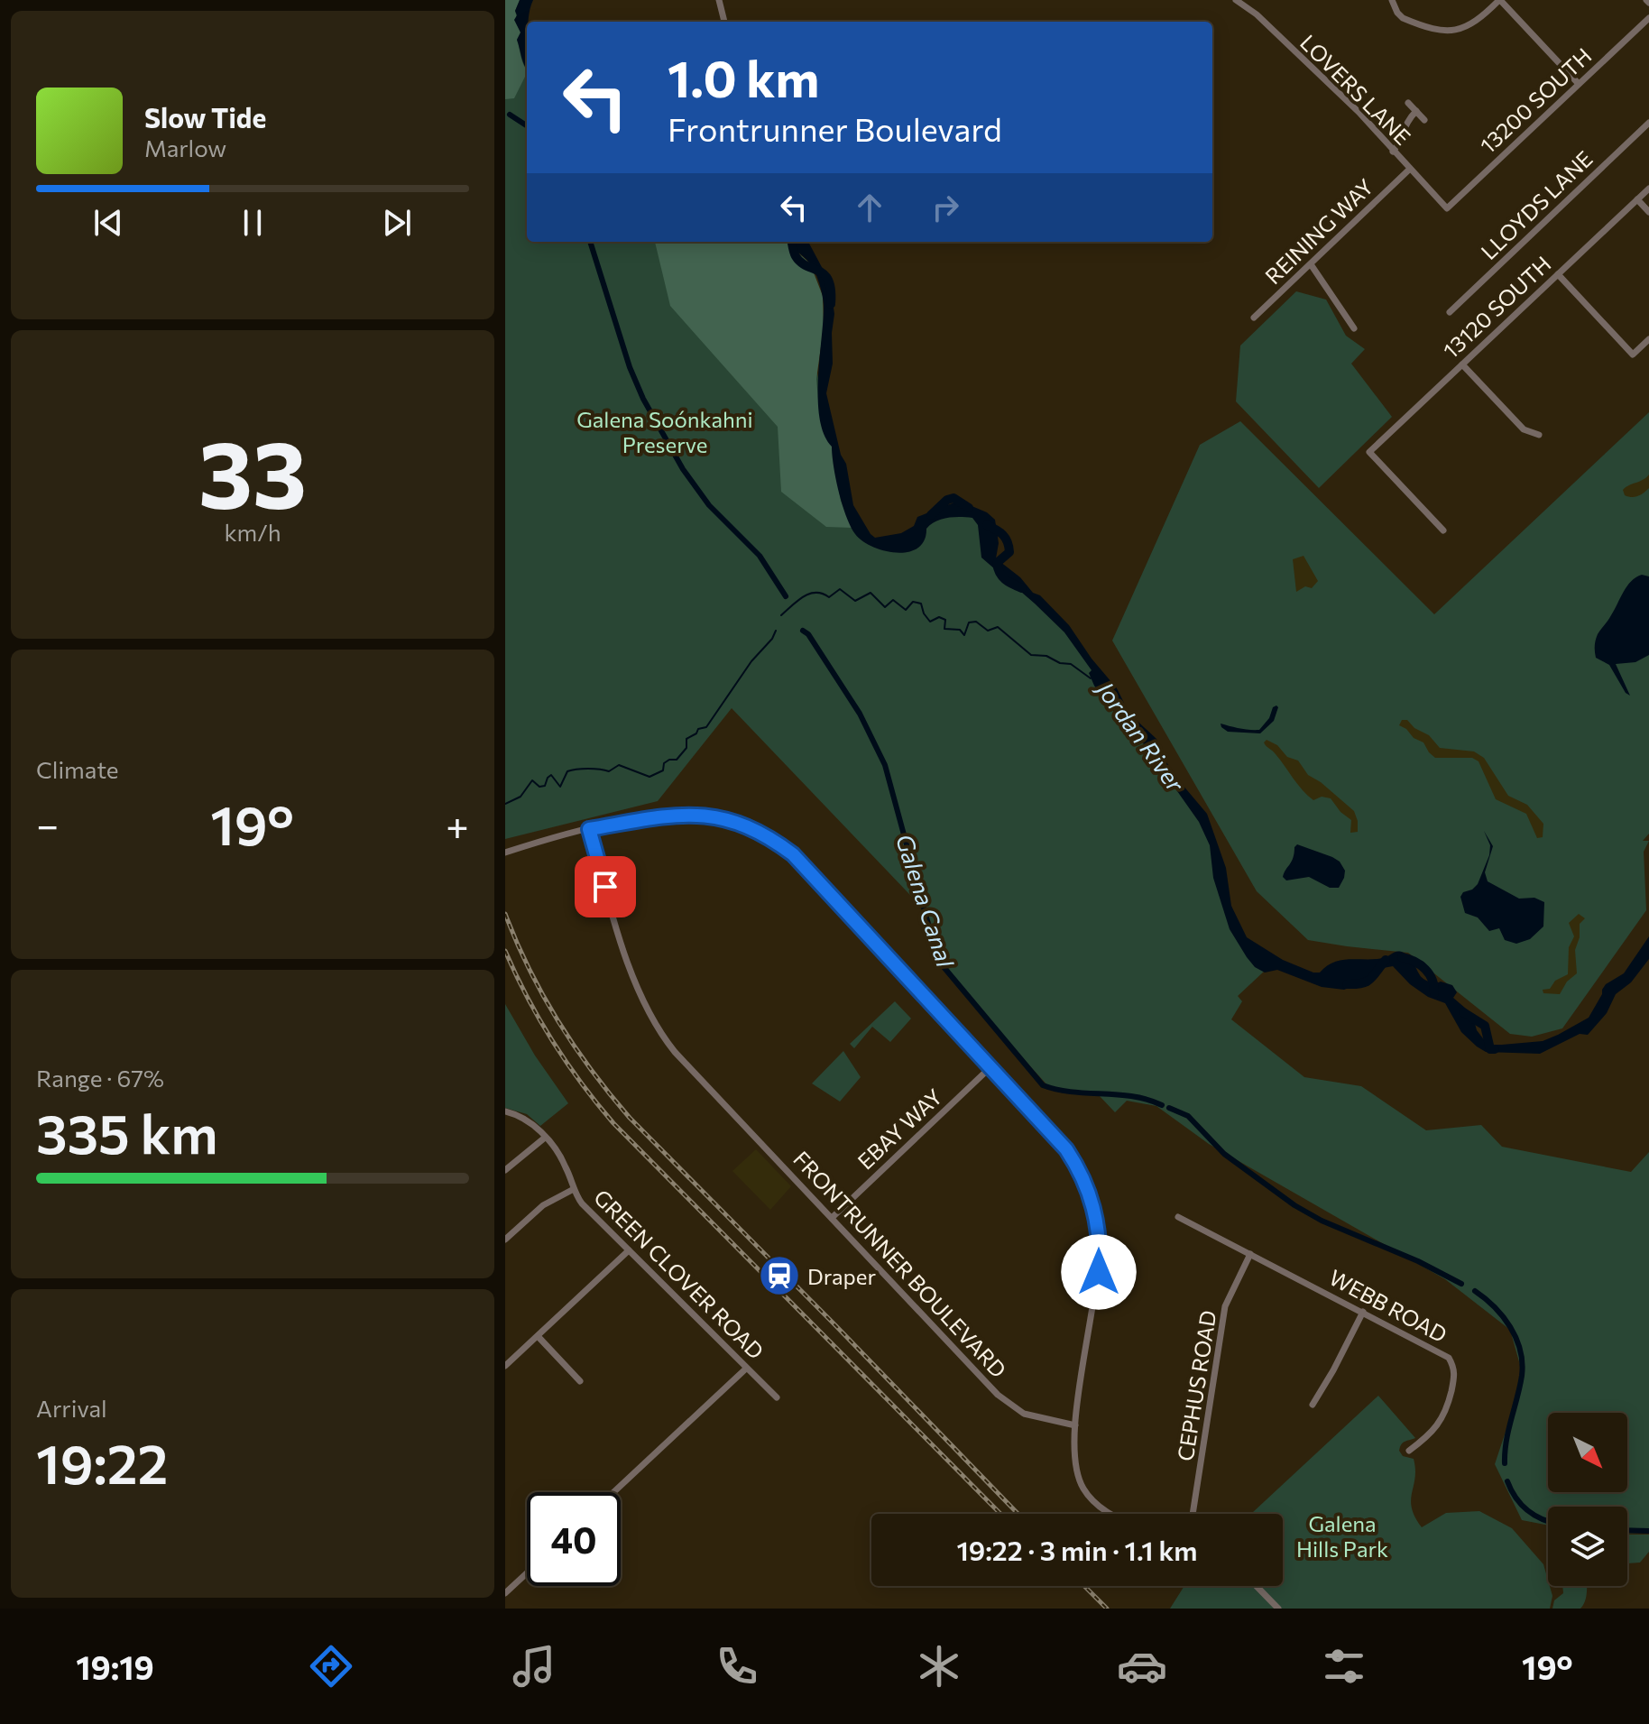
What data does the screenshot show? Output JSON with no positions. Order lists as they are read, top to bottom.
{
  "streets": {
    "street": [
      "LOVERS LANE",
      "13200 SOUTH",
      "LLOYDS LANE",
      "REINING WAY",
      "13120 SOUTH",
      "EBAY WAY",
      "FRONTRUNNER BOULEVARD",
      "GREEN CLOVER ROAD",
      "WEBB ROAD",
      "CEPHUS ROAD"
    ]
  },
  "crossings": [
    ["LOVERS LANE", "13200 SOUTH"],
    ["LOVERS LANE", "REINING WAY"],
    ["EBAY WAY", "FRONTRUNNER BOULEVARD"],
    ["WEBB ROAD", "CEPHUS ROAD"]
  ],
  "water": ["Jordan River", "Galena Canal"],
  "parks": ["Galena Soónkahni Preserve", "Galena Hills Park"],
  "places": {
    "station": ["Draper"]
  },
  "north": "bottom right",
  "page": {
    "turn": ["1.0 km", "Frontrunner Boulevard"],
    "song": ["Slow Tide", "Marlow"],
    "tile": [
      ["33", "km/h"],
      "Climate",
      ["Range · 67%", "335 km"],
      ["Arrival", "19:22"]
    ],
    "heat": ["−", "19°", "+"],
    "limit": "40",
    "trip": "19:22 · 3 min · 1.1 km",
    "tabs": ["19:19", "19°"]
  }
}
